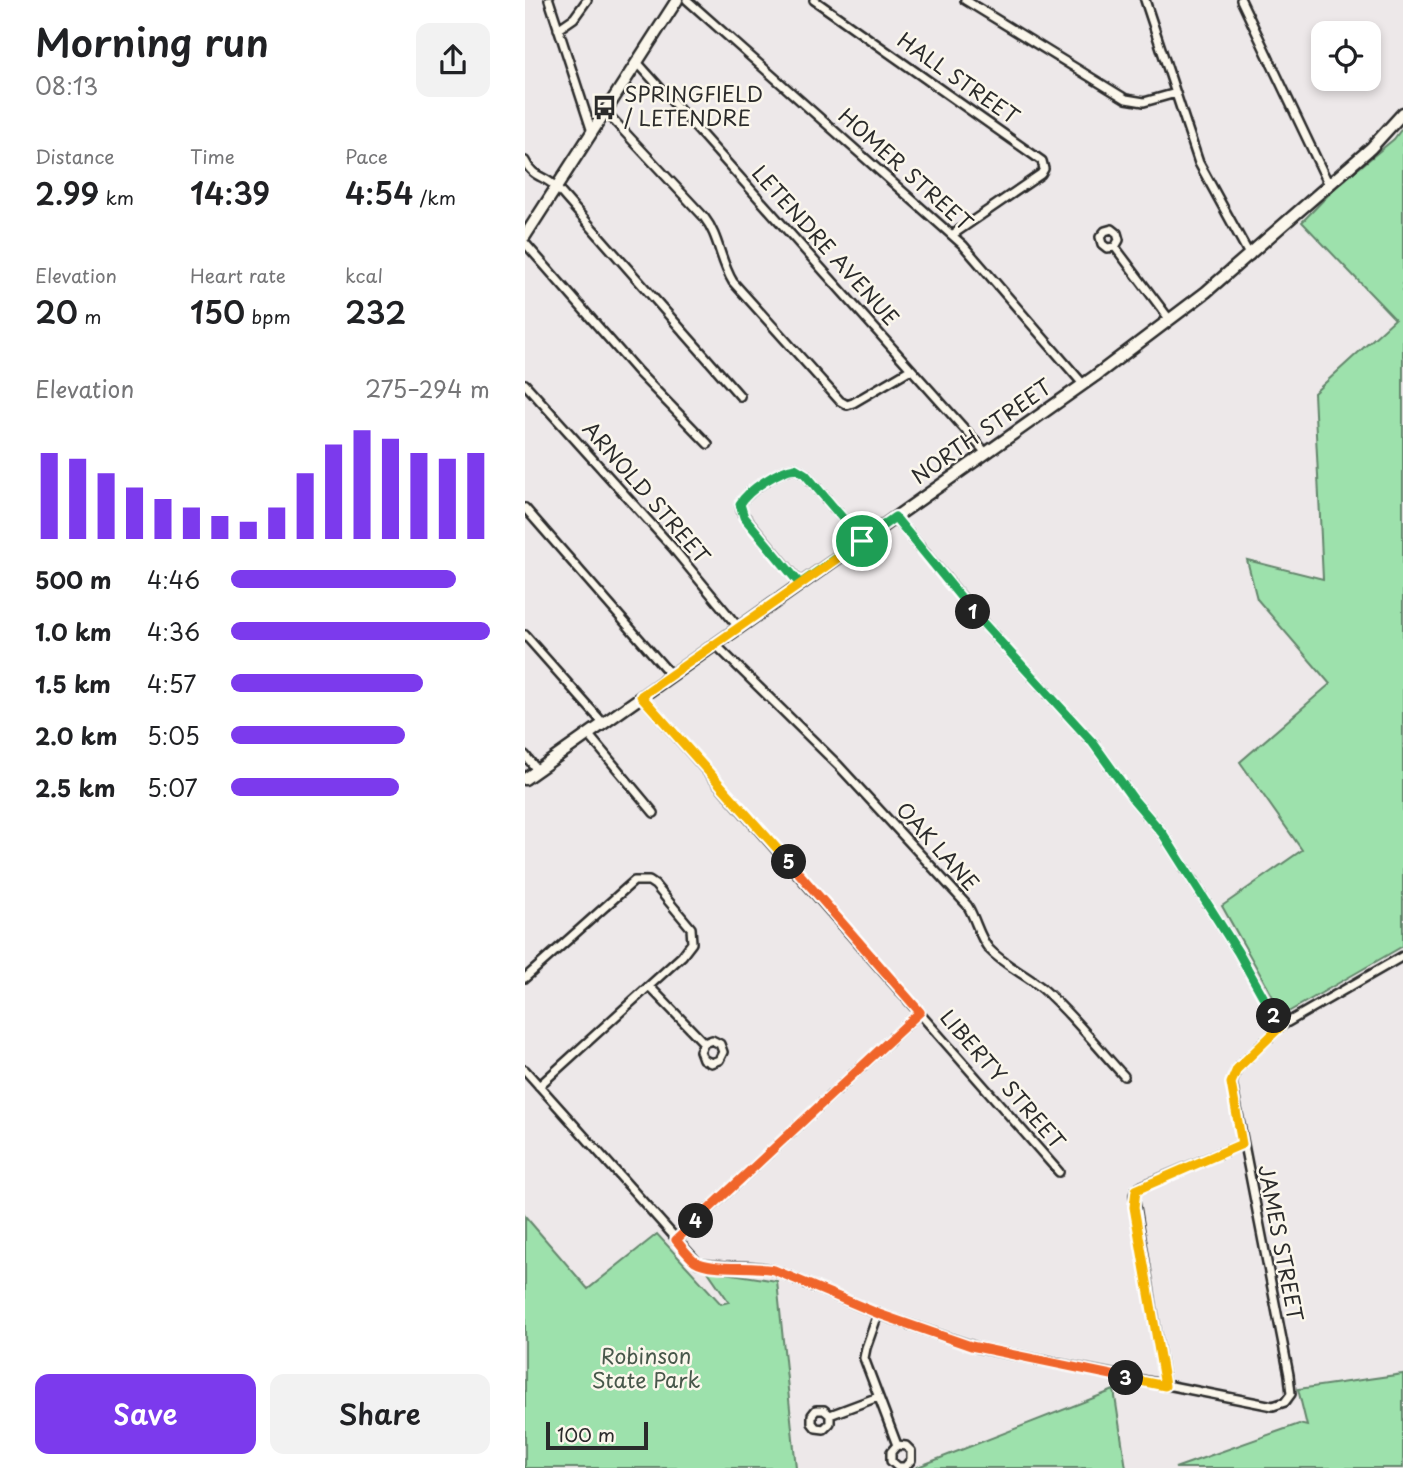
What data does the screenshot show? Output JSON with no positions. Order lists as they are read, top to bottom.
{
  "streets": {
    "main road": ["NORTH STREET"],
    "street": [
      "HALL STREET",
      "HOMER STREET",
      "LETENDRE AVENUE",
      "ARNOLD STREET",
      "OAK LANE",
      "LIBERTY STREET",
      "JAMES STREET"
    ]
  },
  "crossings": [
    ["HALL STREET", "HOMER STREET"],
    ["HOMER STREET", "NORTH STREET"],
    ["LETENDRE AVENUE", "NORTH STREET"],
    ["NORTH STREET", "ARNOLD STREET"],
    ["NORTH STREET", "OAK LANE"],
    ["NORTH STREET", "LIBERTY STREET"]
  ],
  "parks": ["Robinson State Park"],
  "places": {
    "bus stop": ["SPRINGFIELD / LETENDRE"]
  },
  "scale_bar": "100 m",
  "page": {
    "heading": ["Morning run", "08:13"],
    "stats": [
      ["Distance", "2.99 km"],
      ["Time", "14:39"],
      ["Pace", "4:54 /km"],
      ["Elevation", "20 m"],
      ["Heart rate", "150 bpm"],
      ["kcal", "232"]
    ],
    "chart": ["Elevation", "275–294 m"],
    "list": [
      {
        "name": "500 m",
        "note": "4:46"
      },
      {
        "name": "1.0 km",
        "note": "4:36"
      },
      {
        "name": "1.5 km",
        "note": "4:57"
      },
      {
        "name": "2.0 km",
        "note": "5:05"
      },
      {
        "name": "2.5 km",
        "note": "5:07"
      }
    ],
    "pins": [
      "1",
      "5",
      "2",
      "4",
      "3"
    ],
    "buttons": ["Save", "Share"],
    "scale": "100 m"
  }
}
